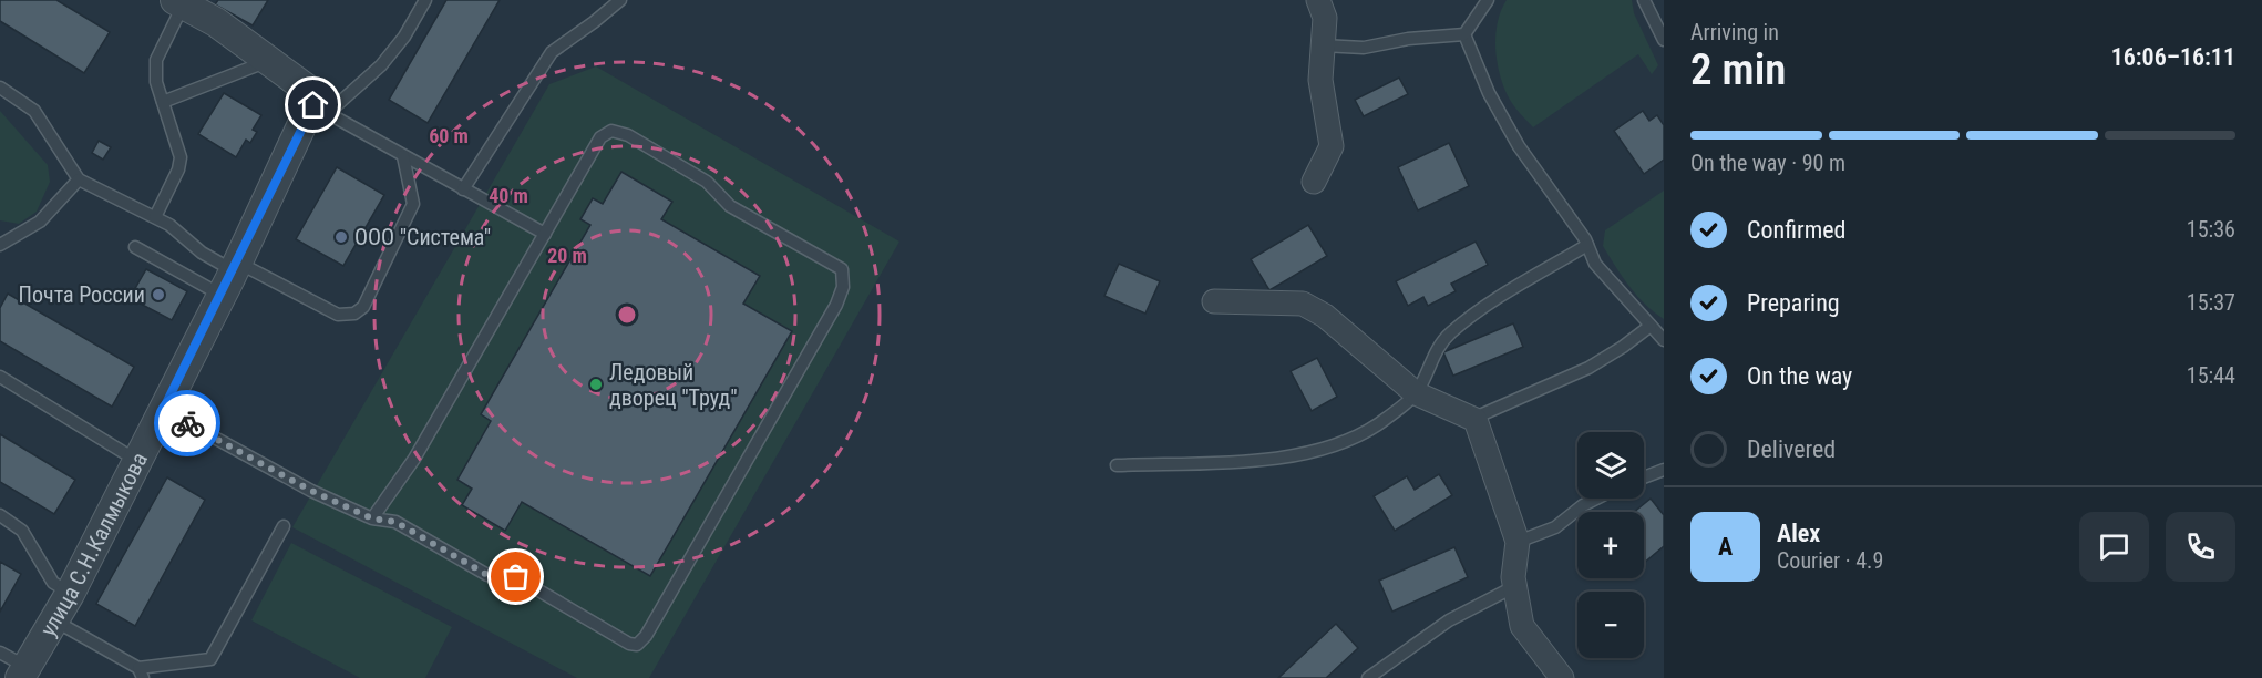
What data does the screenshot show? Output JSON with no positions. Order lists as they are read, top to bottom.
{
  "streets": {
    "street": ["улица С.Н.Калмыкова"]
  },
  "places": ["ООО \"Система\"", "Почта России", "Ледовый дворец \"Труд\""],
  "page": {
    "heading": ["2 min", "Arriving in", "16:06–16:11"],
    "panel": ["Alex", "Courier · 4.9"],
    "bar": "On the way · 90 m",
    "list": [
      ["Confirmed", "15:36"],
      ["Preparing", "15:37"],
      ["On the way", "15:44"],
      "Delivered"
    ],
    "map_buttons": ["+", "−"],
    "round": "A"
  },
  "rings": ["60 m", "40 m", "20 m"]
}
